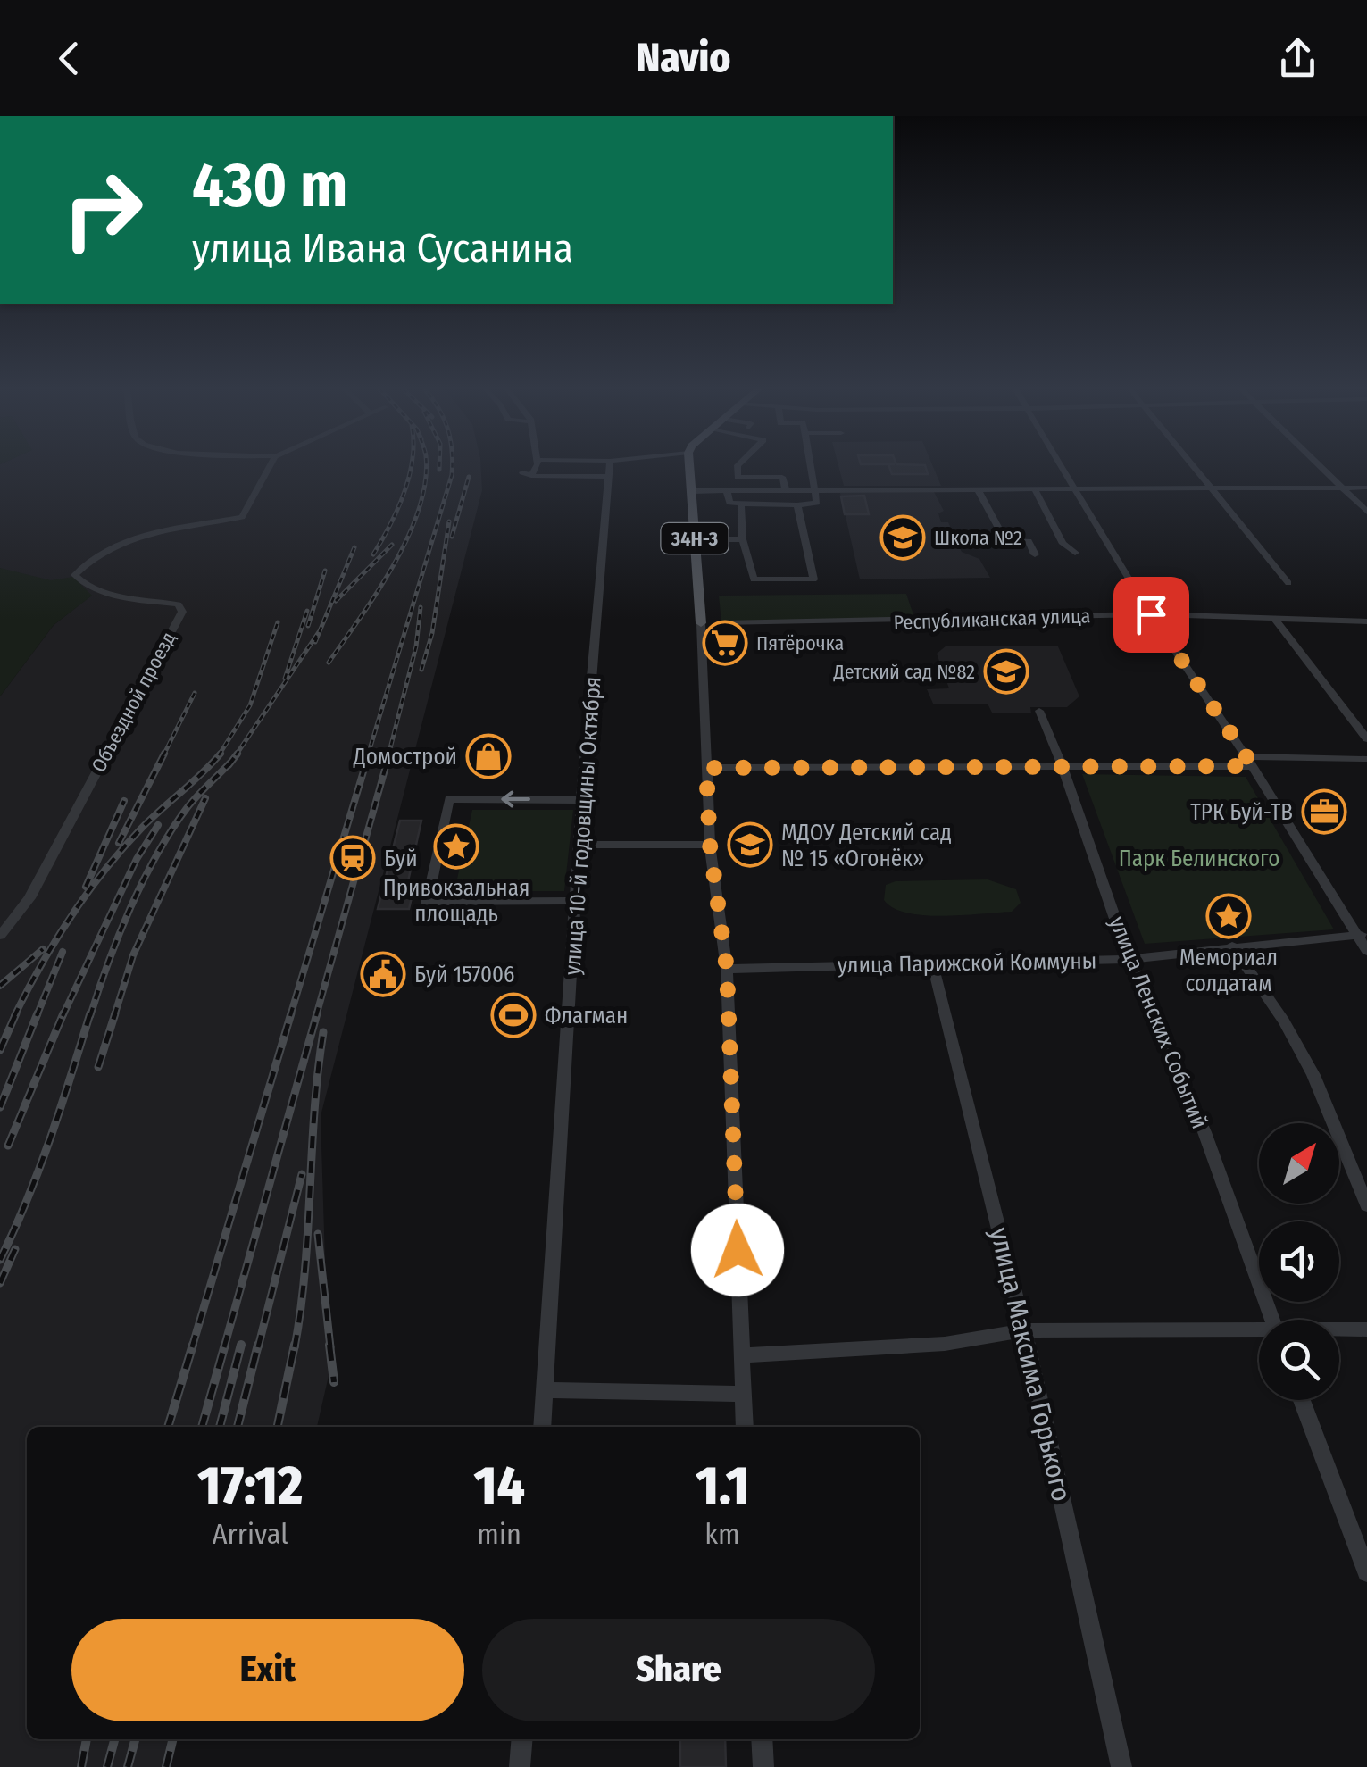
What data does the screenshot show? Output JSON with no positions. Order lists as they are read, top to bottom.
{
  "streets": {
    "main road": ["34Н-3"],
    "street": [
      "Республиканская улица",
      "Объездной проезд",
      "улица 10-й годовщины Октября",
      "улица Парижской Коммуны",
      "улица Ленских Событий",
      "улица Максима Горького"
    ]
  },
  "crossings": [
    ["34Н-3", "улица Парижской Коммуны"],
    ["улица Парижской Коммуны", "улица Ленских Событий"],
    ["улица Парижской Коммуны", "улица Максима Горького"]
  ],
  "parks": ["Парк Белинского"],
  "places": {
    "school or university": ["Школа №2", "Детский сад №82", "МДОУ Детский сад № 15 «Огонёк»"],
    "supermarket": ["Пятёрочка"],
    "shop": ["Домострой"],
    "office": ["ТРК Буй-ТВ"],
    "place": ["Привокзальная площадь", "Мемориал солдатам"],
    "station": ["Буй"],
    "public building": ["Буй 157006"],
    "sports": ["Флагман"]
  },
  "north": "top right",
  "page": {
    "header": "Navio",
    "turn": ["430 m", "улица Ивана Сусанина"],
    "eta": [
      "17:12",
      "Arrival",
      "14",
      "min",
      "1.1",
      "km"
    ],
    "buttons": ["Exit", "Share"]
  }
}
